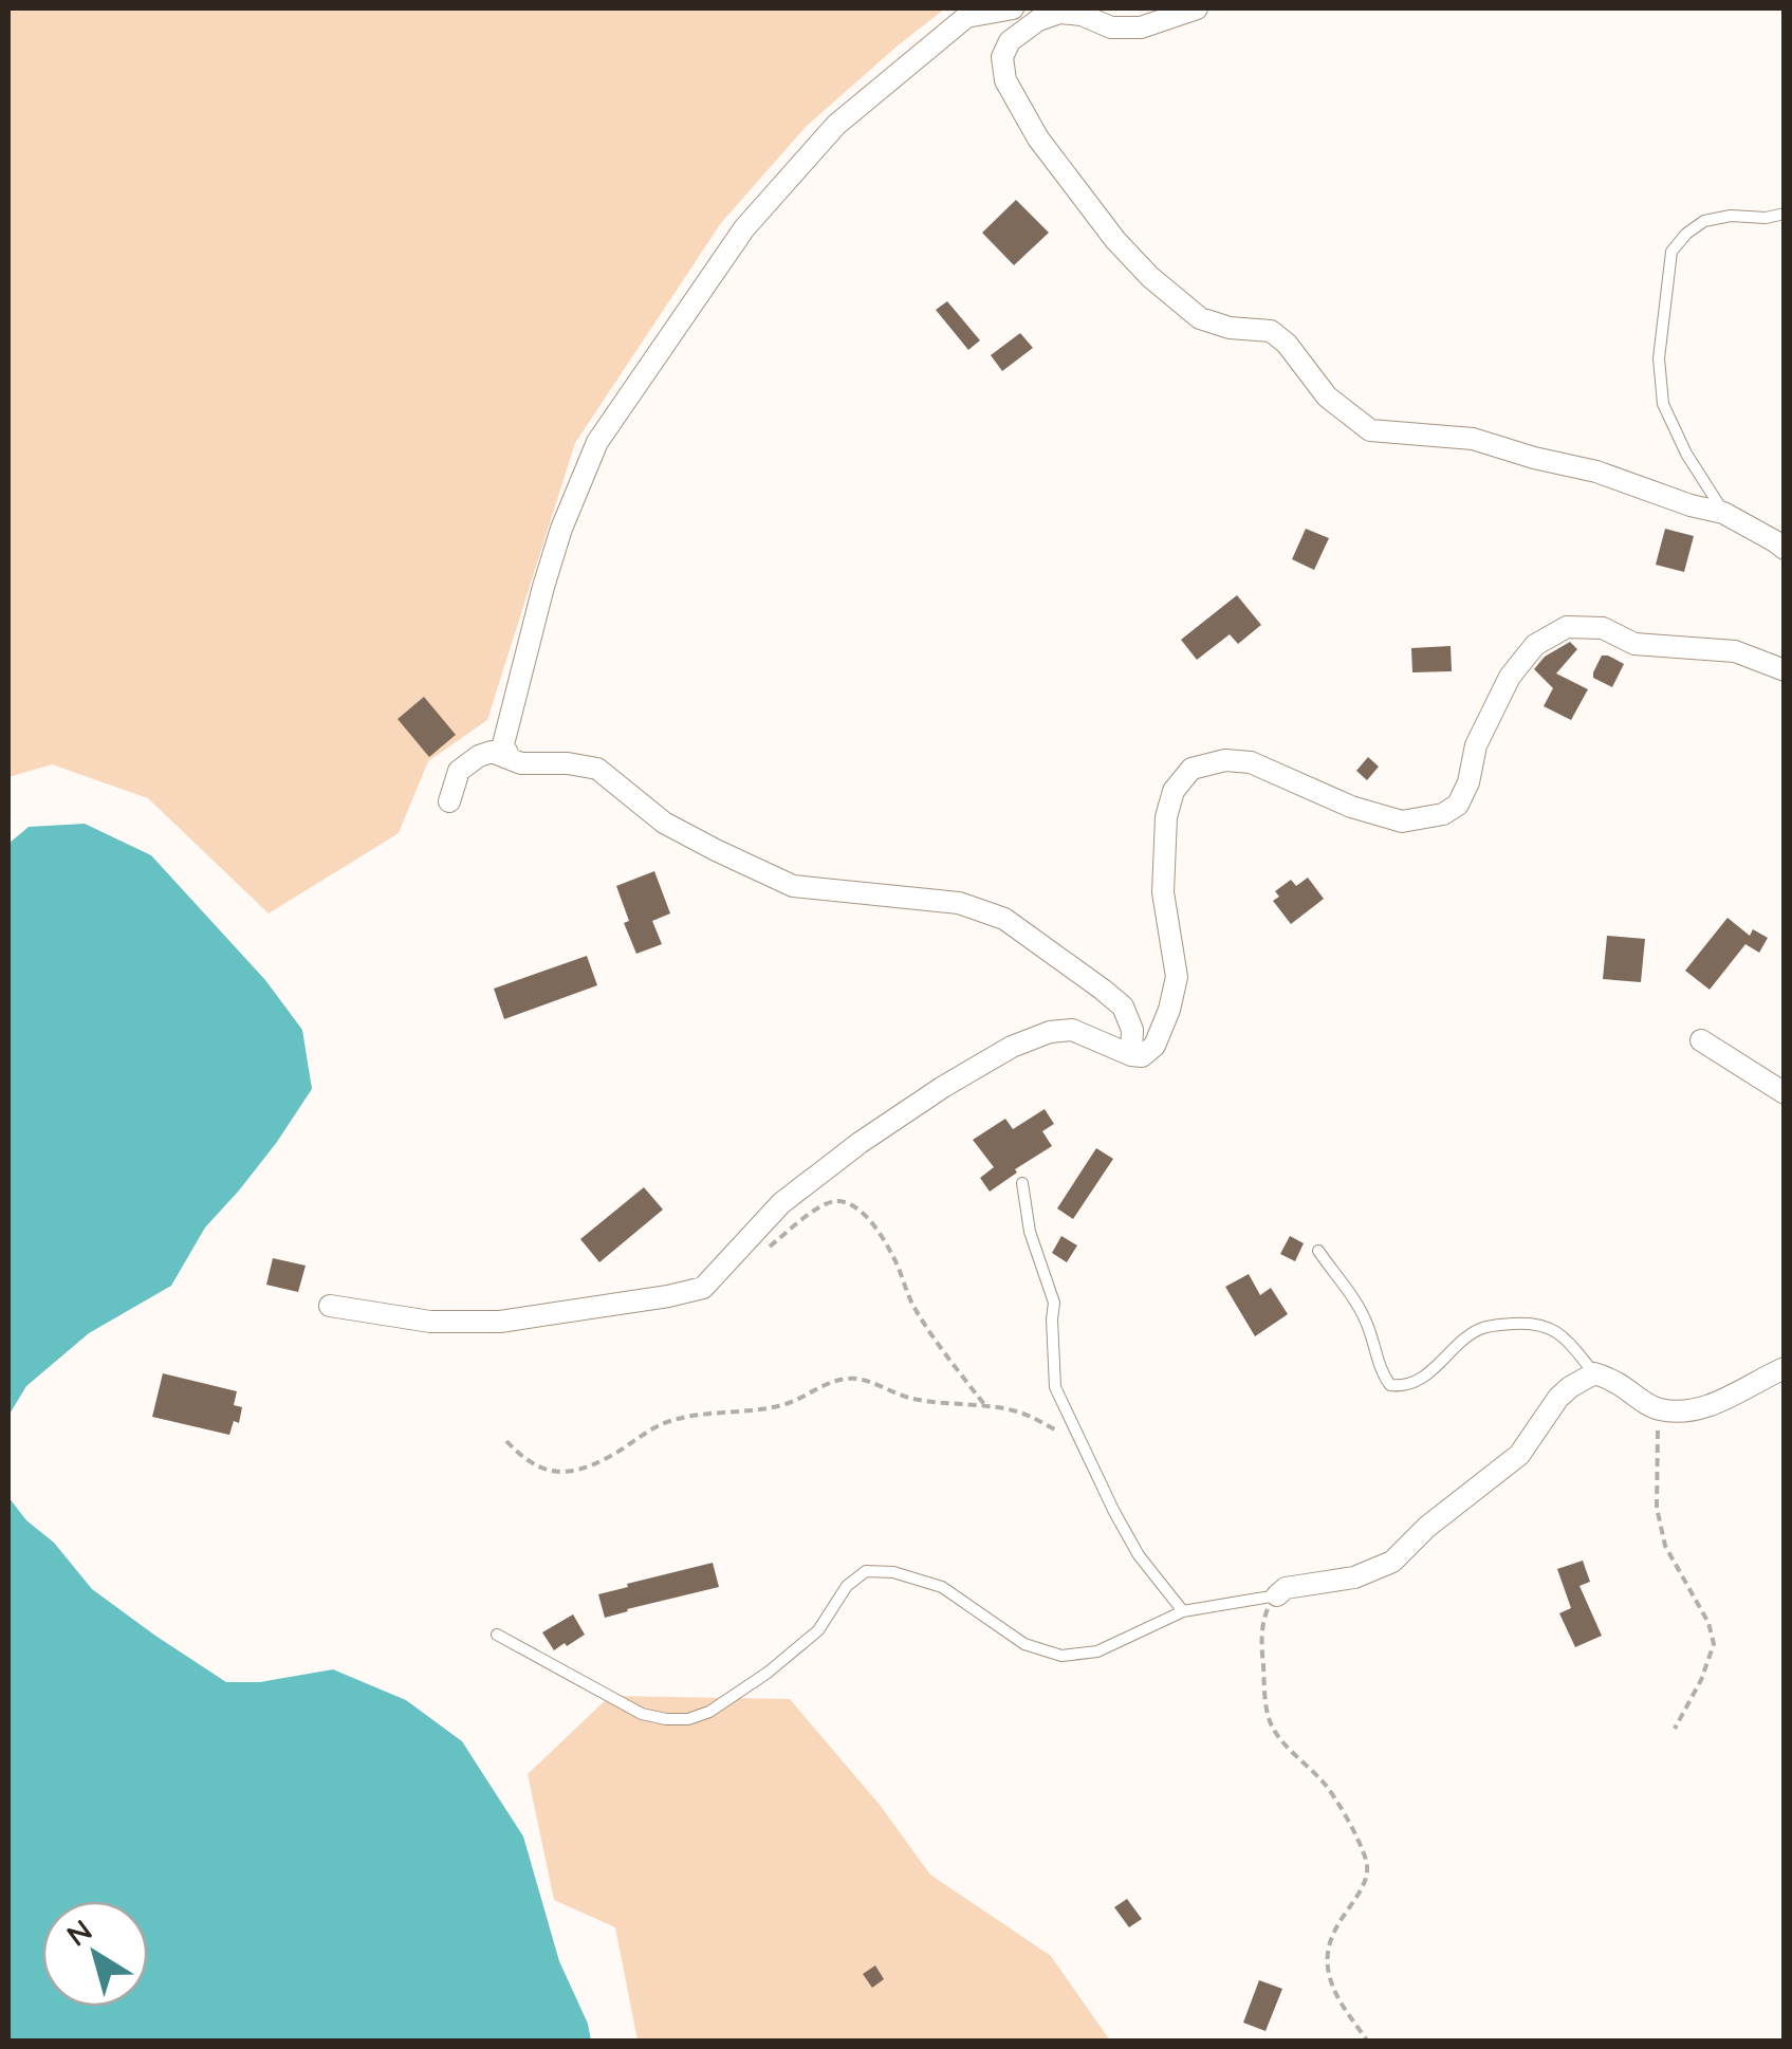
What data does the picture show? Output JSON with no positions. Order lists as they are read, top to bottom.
{
  "north": "top left"
}
